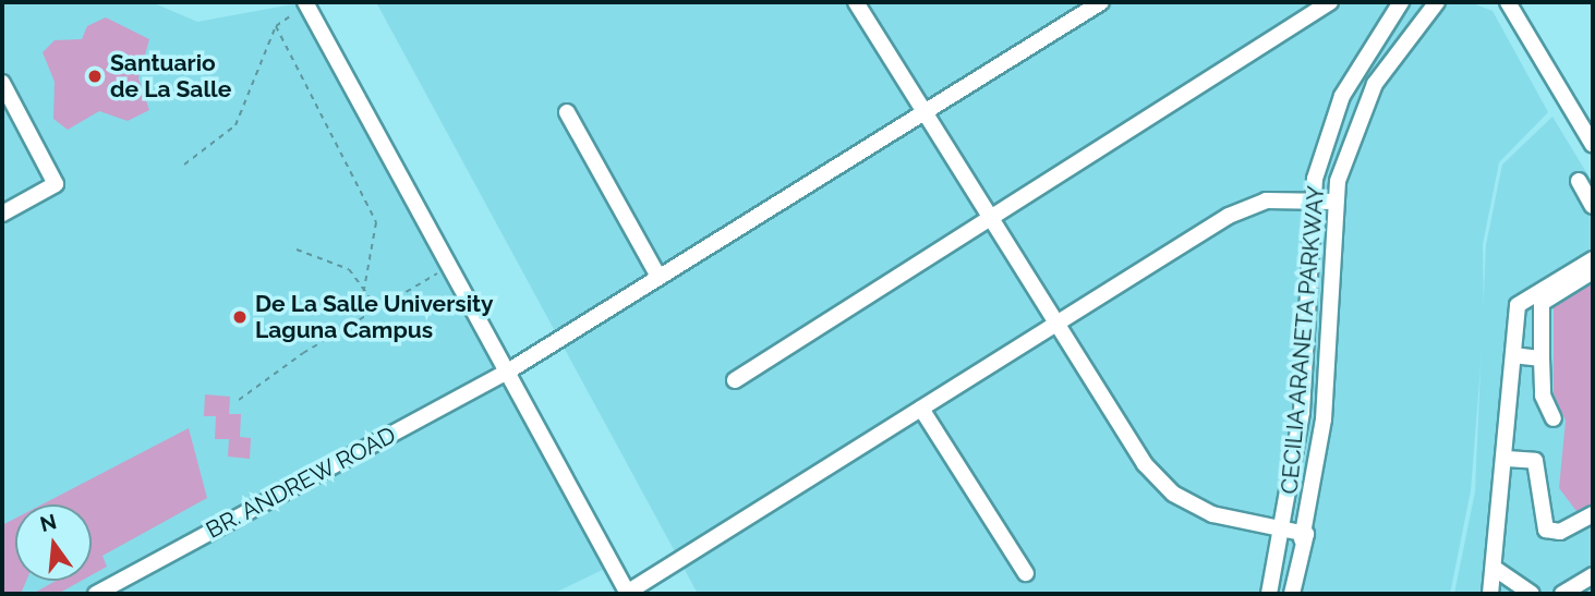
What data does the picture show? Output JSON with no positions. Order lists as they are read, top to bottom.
{
  "streets": {
    "street": ["CECILIA ARANETA PARKWAY", "BR. ANDREW ROAD"]
  },
  "places": ["Santuario de La Salle", "De La Salle University Laguna Campus"],
  "north": "top"
}
